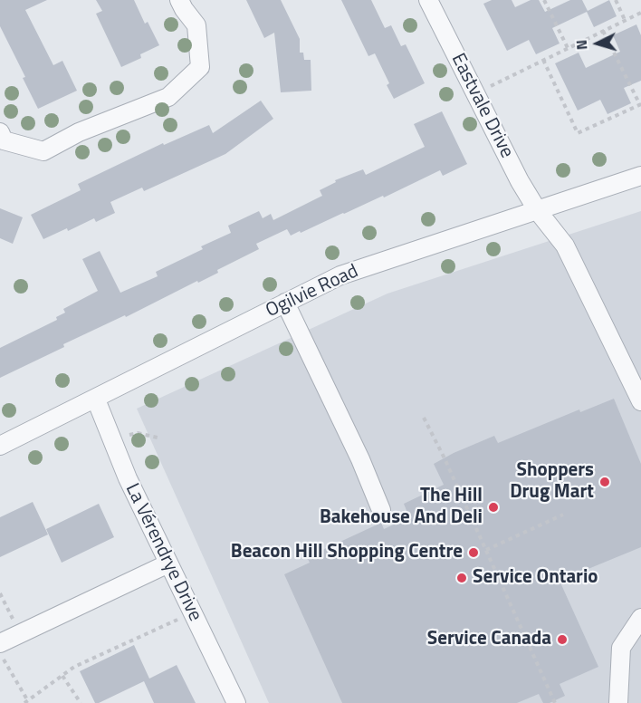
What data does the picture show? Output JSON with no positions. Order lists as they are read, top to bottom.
{
  "streets": {
    "street": ["Eastvale Drive", "Ogilvie Road", "La Vérendrye Drive"]
  },
  "crossings": [
    ["Eastvale Drive", "Ogilvie Road"],
    ["Ogilvie Road", "La Vérendrye Drive"]
  ],
  "places": [
    "Shoppers Drug Mart",
    "The Hill Bakehouse And Deli",
    "Beacon Hill Shopping Centre",
    "Service Ontario",
    "Service Canada"
  ],
  "north": "left"
}
